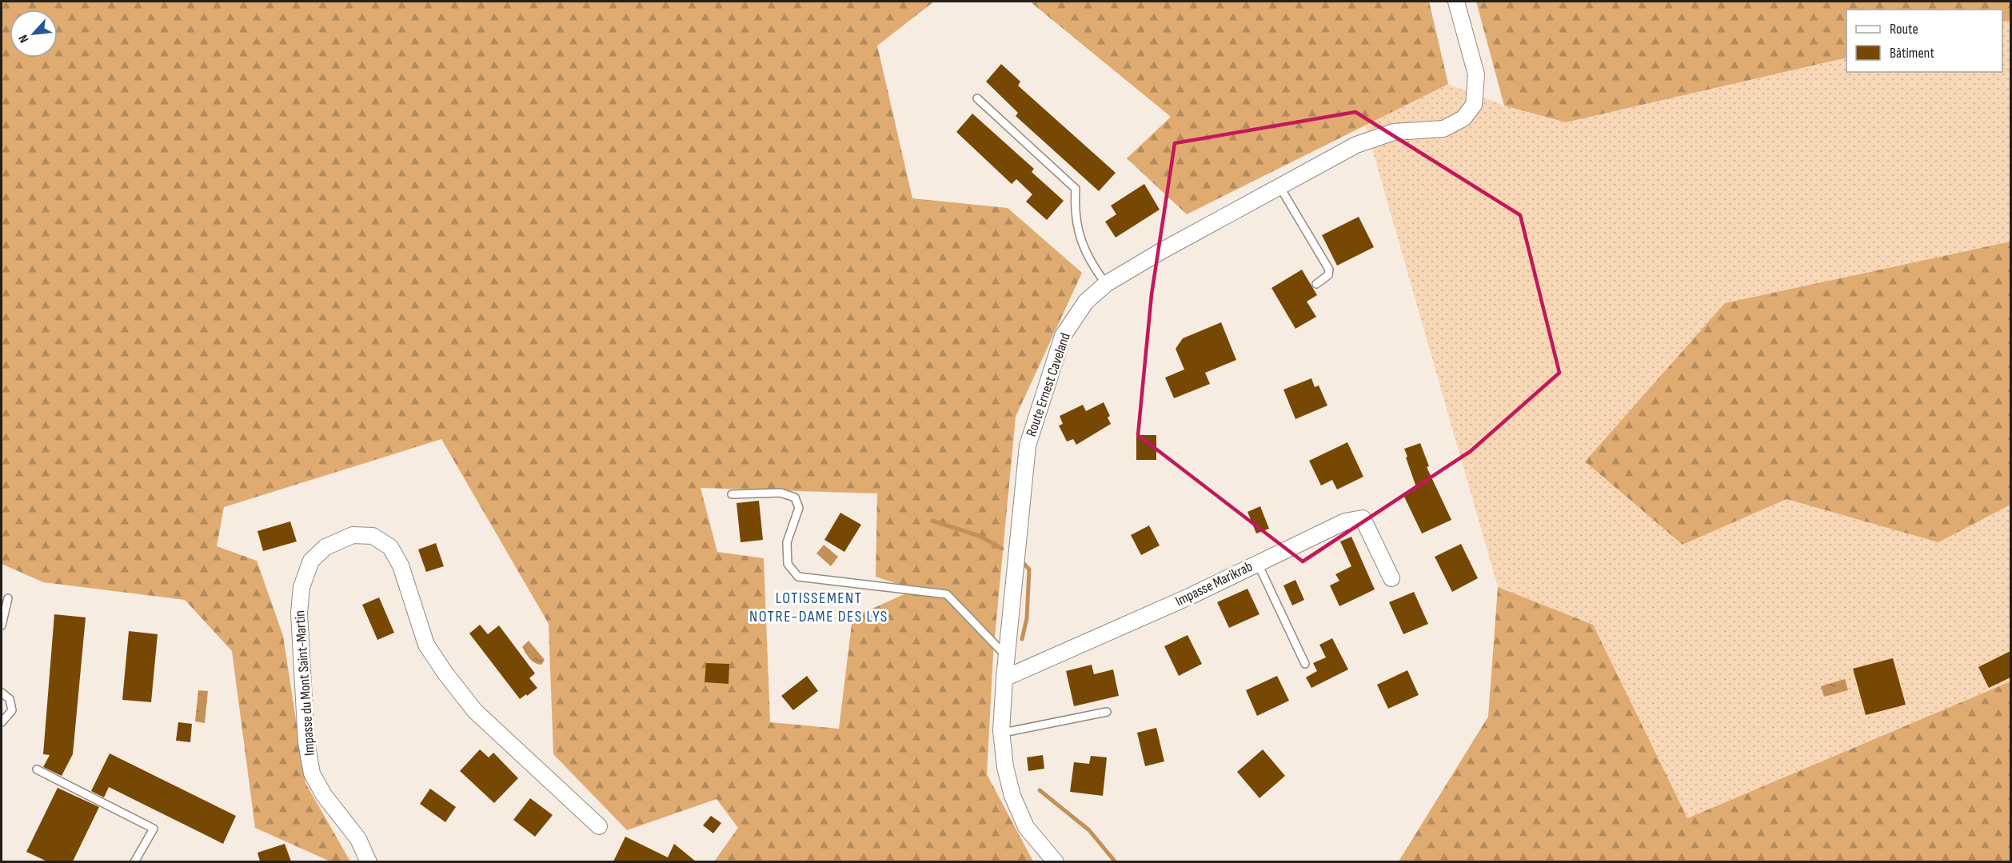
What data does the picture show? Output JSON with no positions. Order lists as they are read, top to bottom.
{
  "streets": {
    "street": ["Route Ernest Caveland", "Impasse Marikrab", "Impasse du Mont Saint-Martin"]
  },
  "crossings": [
    ["Route Ernest Caveland", "Impasse Marikrab"]
  ],
  "districts": ["LOTISSEMENT NOTRE-DAME DES LYS"],
  "legend": ["Route", "Bâtiment"],
  "north": "bottom left"
}
